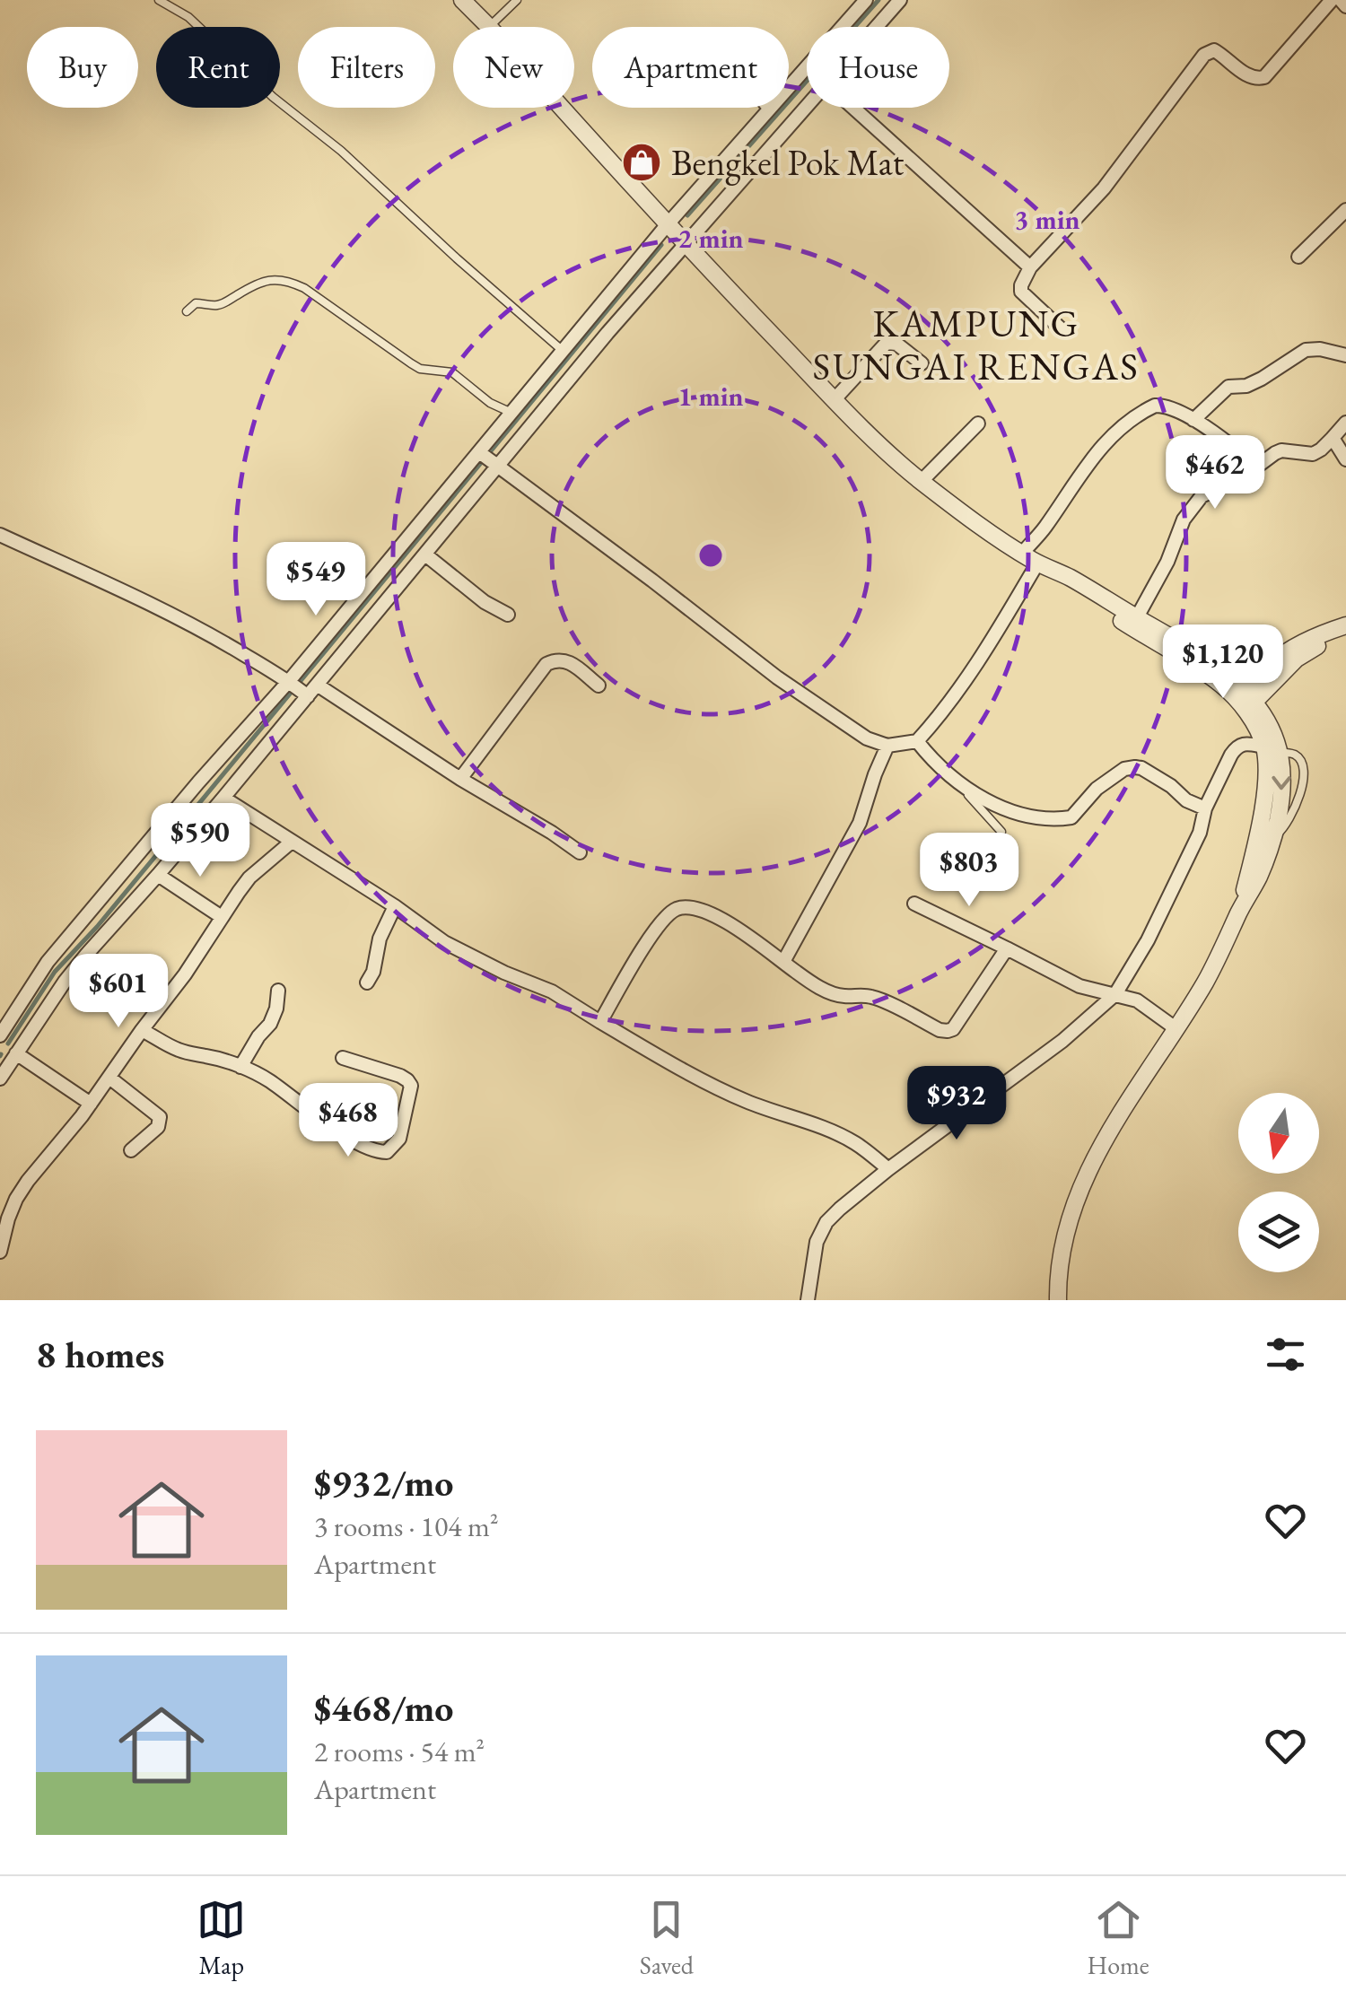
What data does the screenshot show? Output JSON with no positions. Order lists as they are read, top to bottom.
{
  "districts": ["KAMPUNG SUNGAI RENGAS"],
  "places": {
    "shop": ["Bengkel Pok Mat"]
  },
  "north": "bottom",
  "page": {
    "chip": [
      "Buy",
      "Rent",
      "Filters",
      "New",
      "Apartment",
      "House"
    ],
    "price": [
      "$462",
      "$549",
      "$1,120",
      "$590",
      "$803",
      "$601",
      "$932",
      "$468"
    ],
    "heading": "8 homes",
    "list": [
      {
        "name": "$932/mo",
        "note": "3 rooms · 104 m² · Apartment"
      },
      {
        "name": "$468/mo",
        "note": "2 rooms · 54 m² · Apartment"
      }
    ],
    "tabs": ["Map", "Saved", "Home"]
  },
  "rings": ["3 min", "2 min", "1 min"]
}
